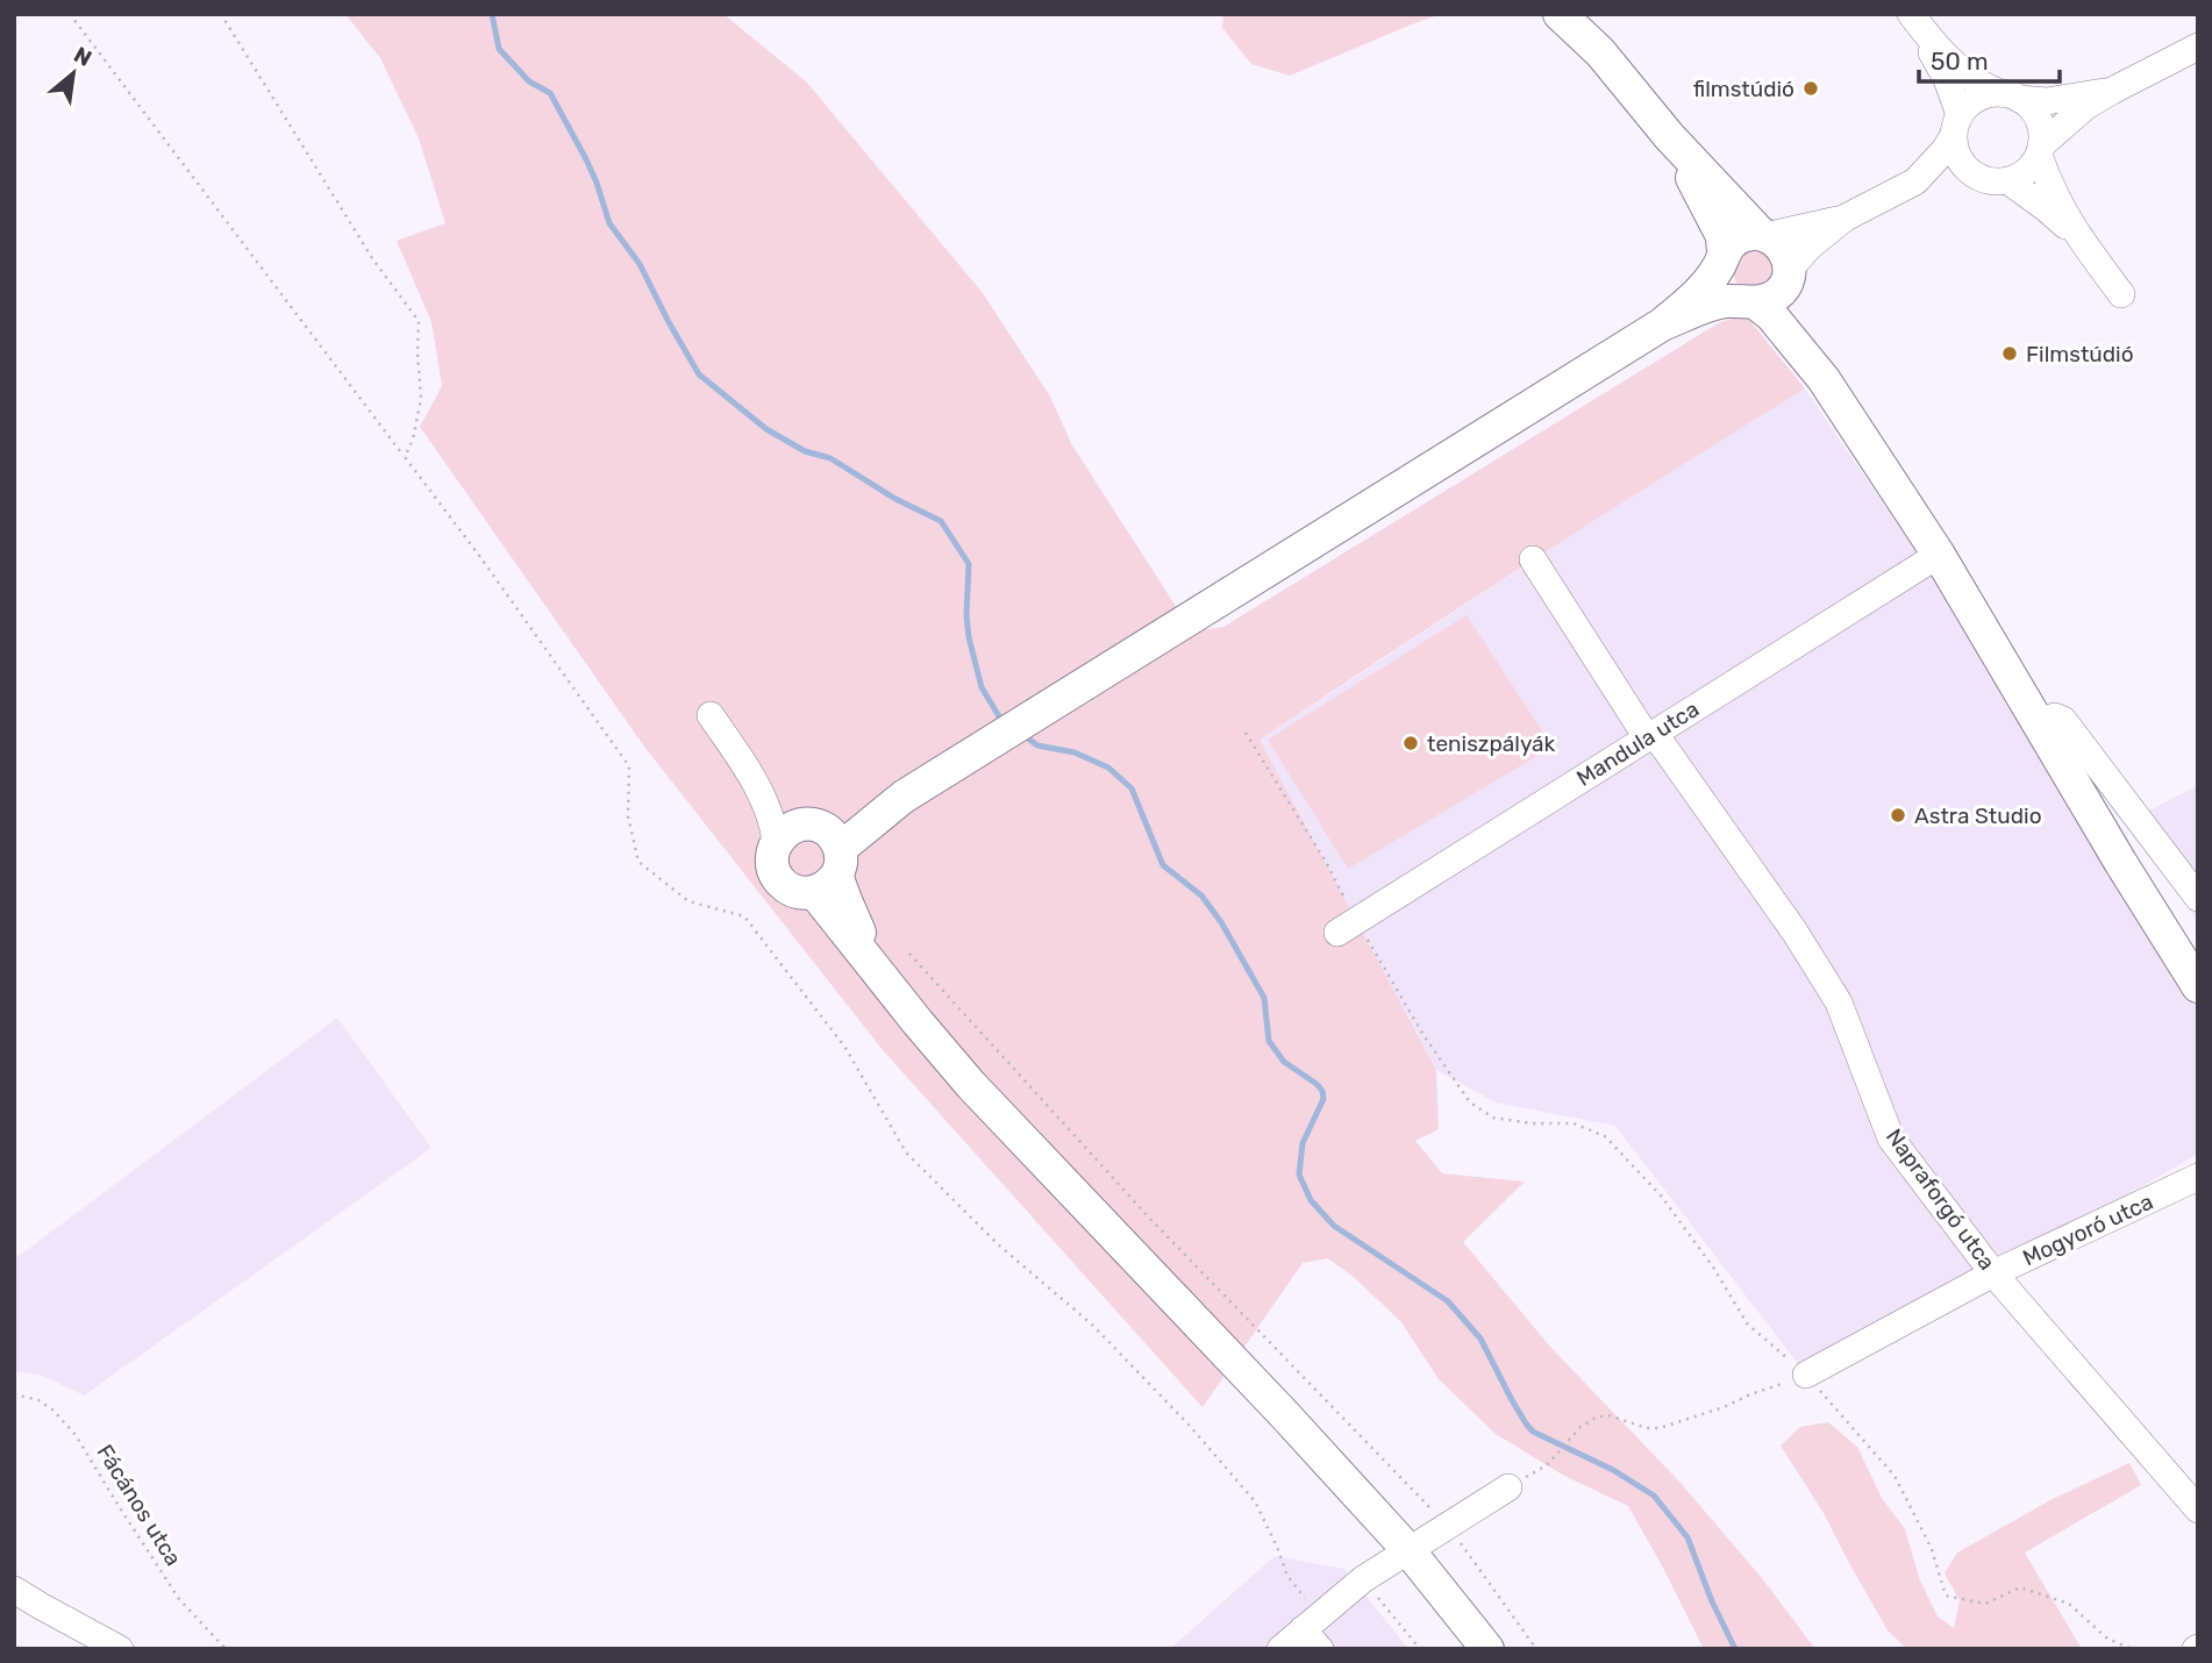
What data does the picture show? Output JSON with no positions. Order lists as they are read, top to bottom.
{
  "streets": {
    "street": ["Mandula utca", "Napraforgó utca", "Mogyoró utca"],
    "path": ["Fácános utca"]
  },
  "crossings": [
    ["Mandula utca", "Napraforgó utca"],
    ["Napraforgó utca", "Mogyoró utca"]
  ],
  "places": [
    "filmstúdió",
    "Filmstúdió",
    "teniszpályák",
    "Astra Studio"
  ],
  "scale_bar": "50 m",
  "north": "top right"
}
